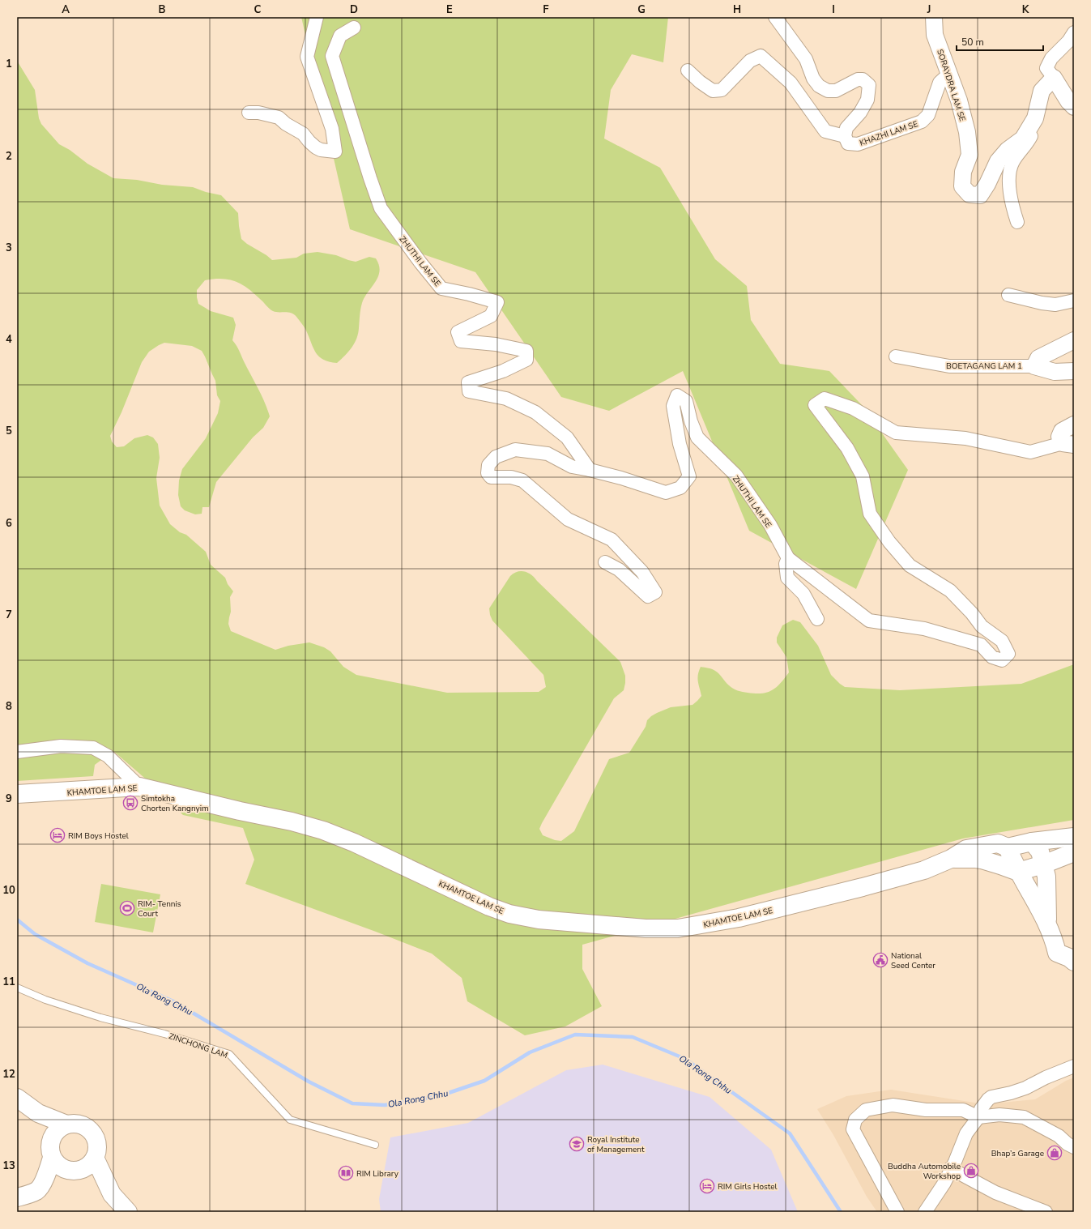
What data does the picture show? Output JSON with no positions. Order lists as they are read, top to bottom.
{
  "streets": {
    "main road": ["KHAMTOE LAM SE"],
    "street": [
      "SORAYDRA LAM SE",
      "KHAZHI LAM SE",
      "ZHUTHI LAM SE",
      "BOETAGANG LAM 1"
    ],
    "lane": ["ZINCHONG LAM"]
  },
  "crossings": [
    ["SORAYDRA LAM SE", "KHAZHI LAM SE"]
  ],
  "water": ["Ola Rong Chhu"],
  "places": {
    "bus stop": ["Simtokha Chorten Kangnyim"],
    "hotel": ["RIM Boys Hostel", "RIM Girls Hostel"],
    "sports": ["RIM- Tennis Court"],
    "public building": ["National Seed Center"],
    "school or university": ["Royal Institute of Management"],
    "shop": ["Bhap’s Garage", "Buddha Automobile Workshop"],
    "library": ["RIM Library"]
  },
  "scale_bar": "50 m",
  "grid": {
    "columns": [
      "A",
      "B",
      "C",
      "D",
      "E",
      "F",
      "G",
      "H",
      "I",
      "J",
      "K"
    ],
    "rows": [
      "1",
      "2",
      "3",
      "4",
      "5",
      "6",
      "7",
      "8",
      "9",
      "10",
      "11",
      "12",
      "13"
    ]
  }
}
